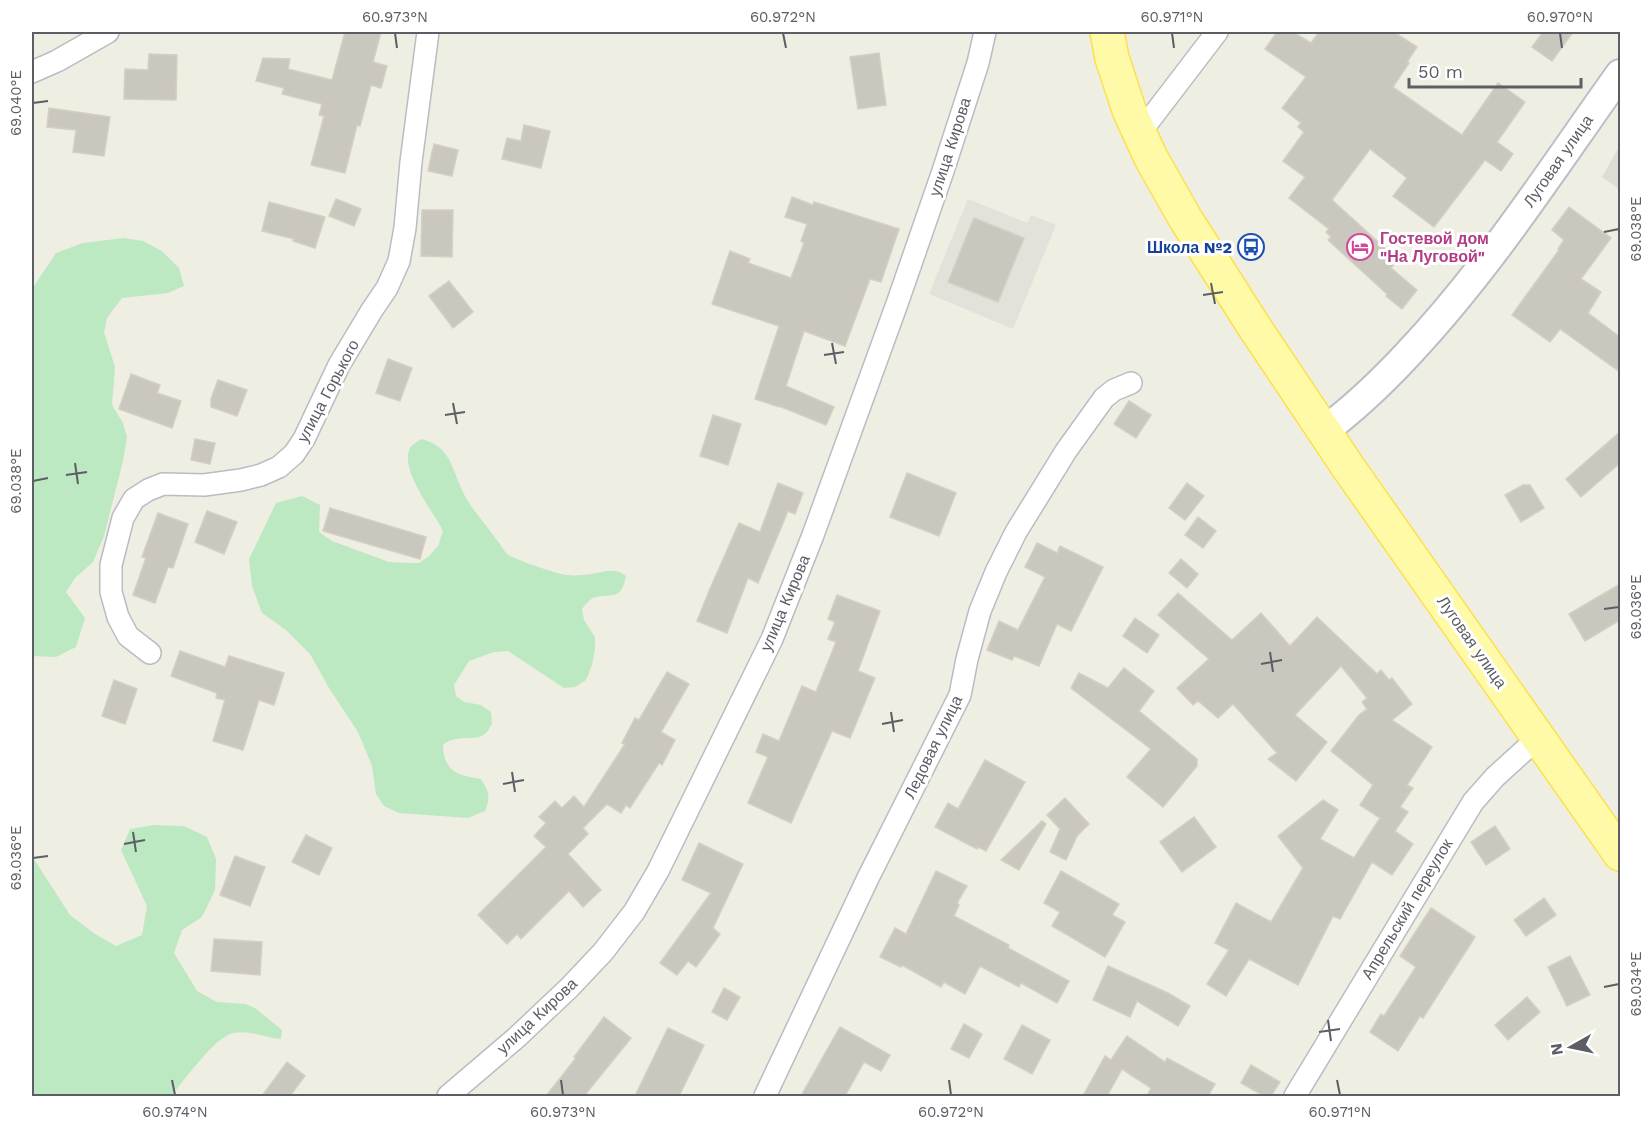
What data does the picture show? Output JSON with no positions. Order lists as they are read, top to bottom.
{
  "streets": {
    "main road": ["Луговая улица"],
    "street": [
      "улица Кирова",
      "улица Горького",
      "Ледовая улица",
      "Апрельский переулок"
    ]
  },
  "crossings": [
    ["Луговая улица", "Апрельский переулок"]
  ],
  "places": {
    "bus stop": ["Школа №2"],
    "hotel": ["Гостевой дом \"На Луговой\""]
  },
  "scale_bar": "50 m",
  "north": "left",
  "coordinates": [
    "60.973°N",
    "60.972°N",
    "60.971°N",
    "60.970°N",
    "69.040°E",
    "69.038°E",
    "69.036°E",
    "69.034°E",
    "60.974°N"
  ]
}
